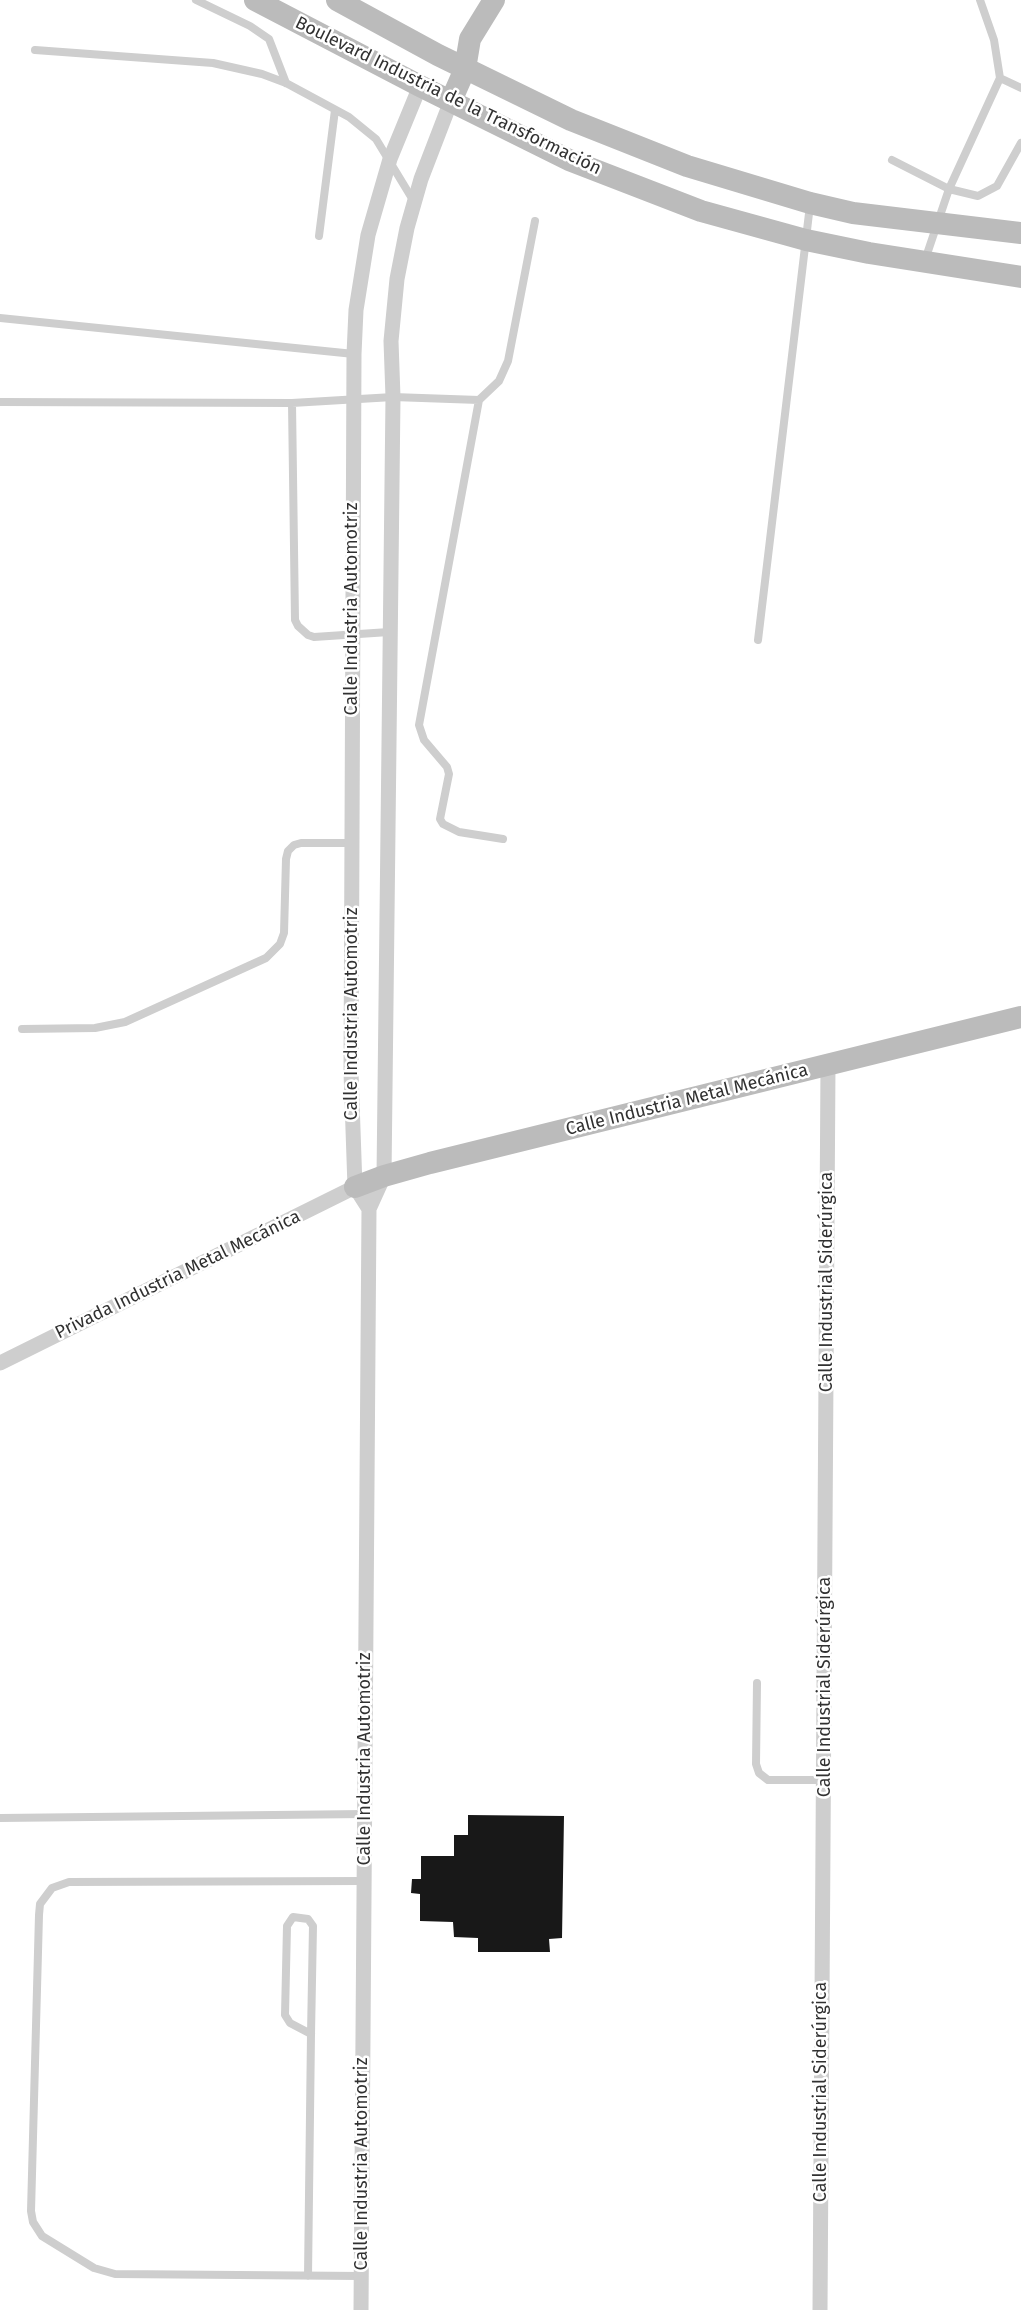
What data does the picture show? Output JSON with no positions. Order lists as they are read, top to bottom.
{
  "streets": {
    "street": [
      "Boulevard Industria de la Transformación",
      "Calle Industria Automotriz",
      "Calle Industria Metal Mecánica",
      "Privada Industria Metal Mecánica",
      "Calle Industrial Siderúrgica"
    ]
  },
  "crossings": [
    ["Boulevard Industria de la Transformación", "Calle Industria Automotriz"],
    ["Calle Industria Automotriz", "Calle Industria Metal Mecánica"],
    ["Calle Industria Automotriz", "Privada Industria Metal Mecánica"],
    ["Calle Industria Metal Mecánica", "Privada Industria Metal Mecánica"],
    ["Calle Industria Metal Mecánica", "Calle Industrial Siderúrgica"]
  ]
}
